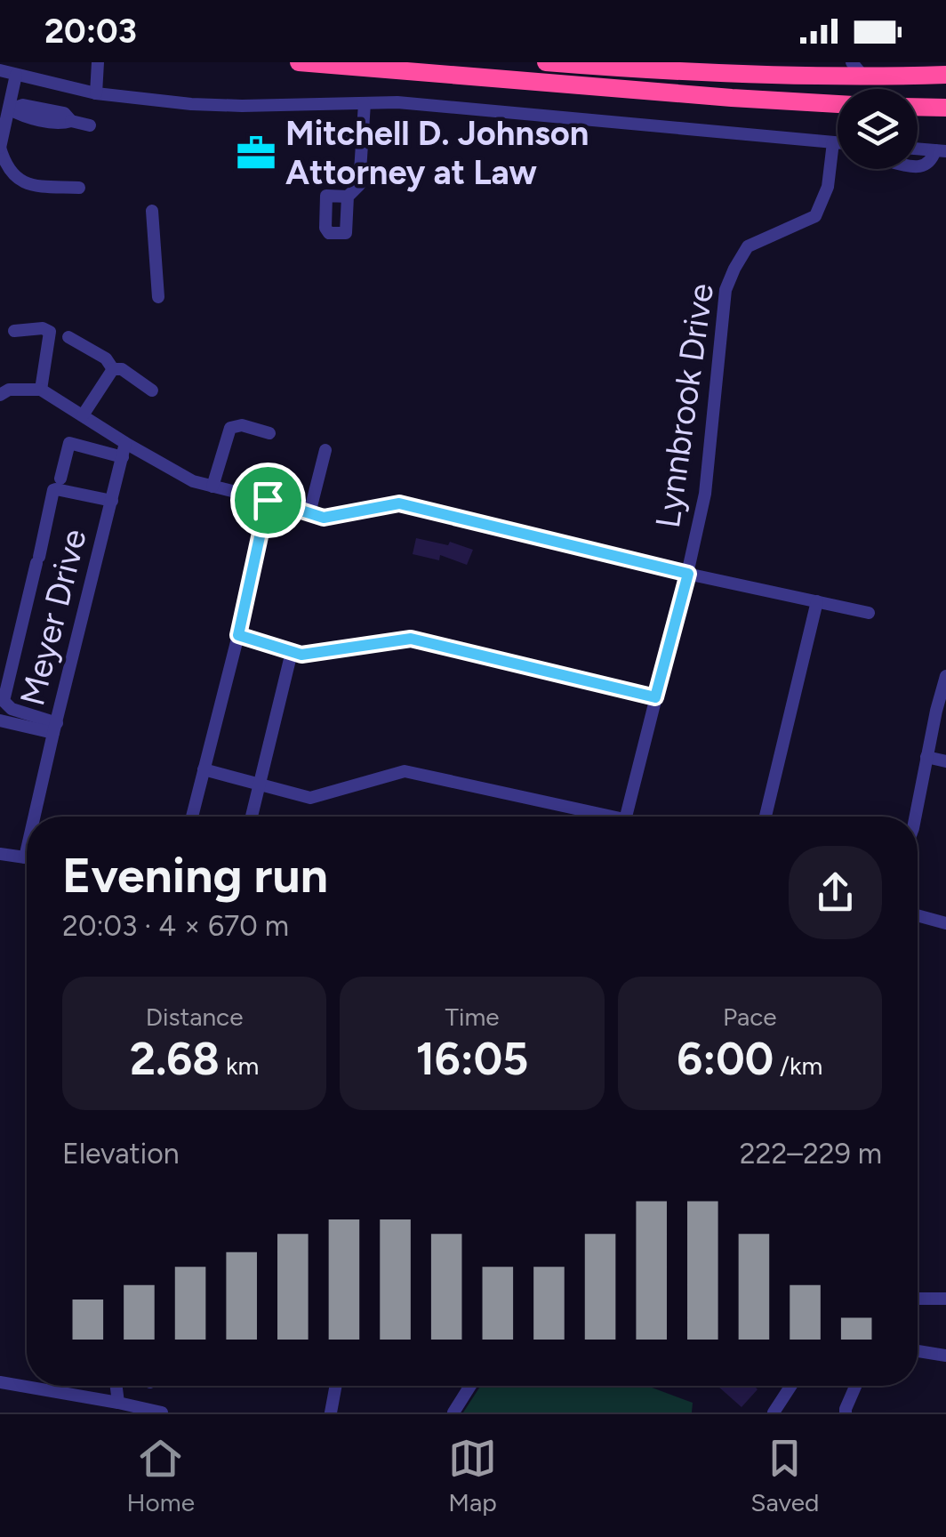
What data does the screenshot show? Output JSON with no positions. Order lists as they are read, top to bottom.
{
  "streets": {
    "street": ["Lynnbrook Drive", "Meyer Drive"]
  },
  "places": {
    "office": ["Mitchell D. Johnson Attorney at Law"]
  },
  "page": {
    "status": "20:03",
    "heading": ["Evening run", "20:03 · 4 × 670 m"],
    "stats": [
      ["Distance", "2.68 km"],
      ["Time", "16:05"],
      ["Pace", "6:00 /km"]
    ],
    "chart": ["Elevation", "222–229 m"],
    "tabs": ["Home", "Map", "Saved"]
  }
}
